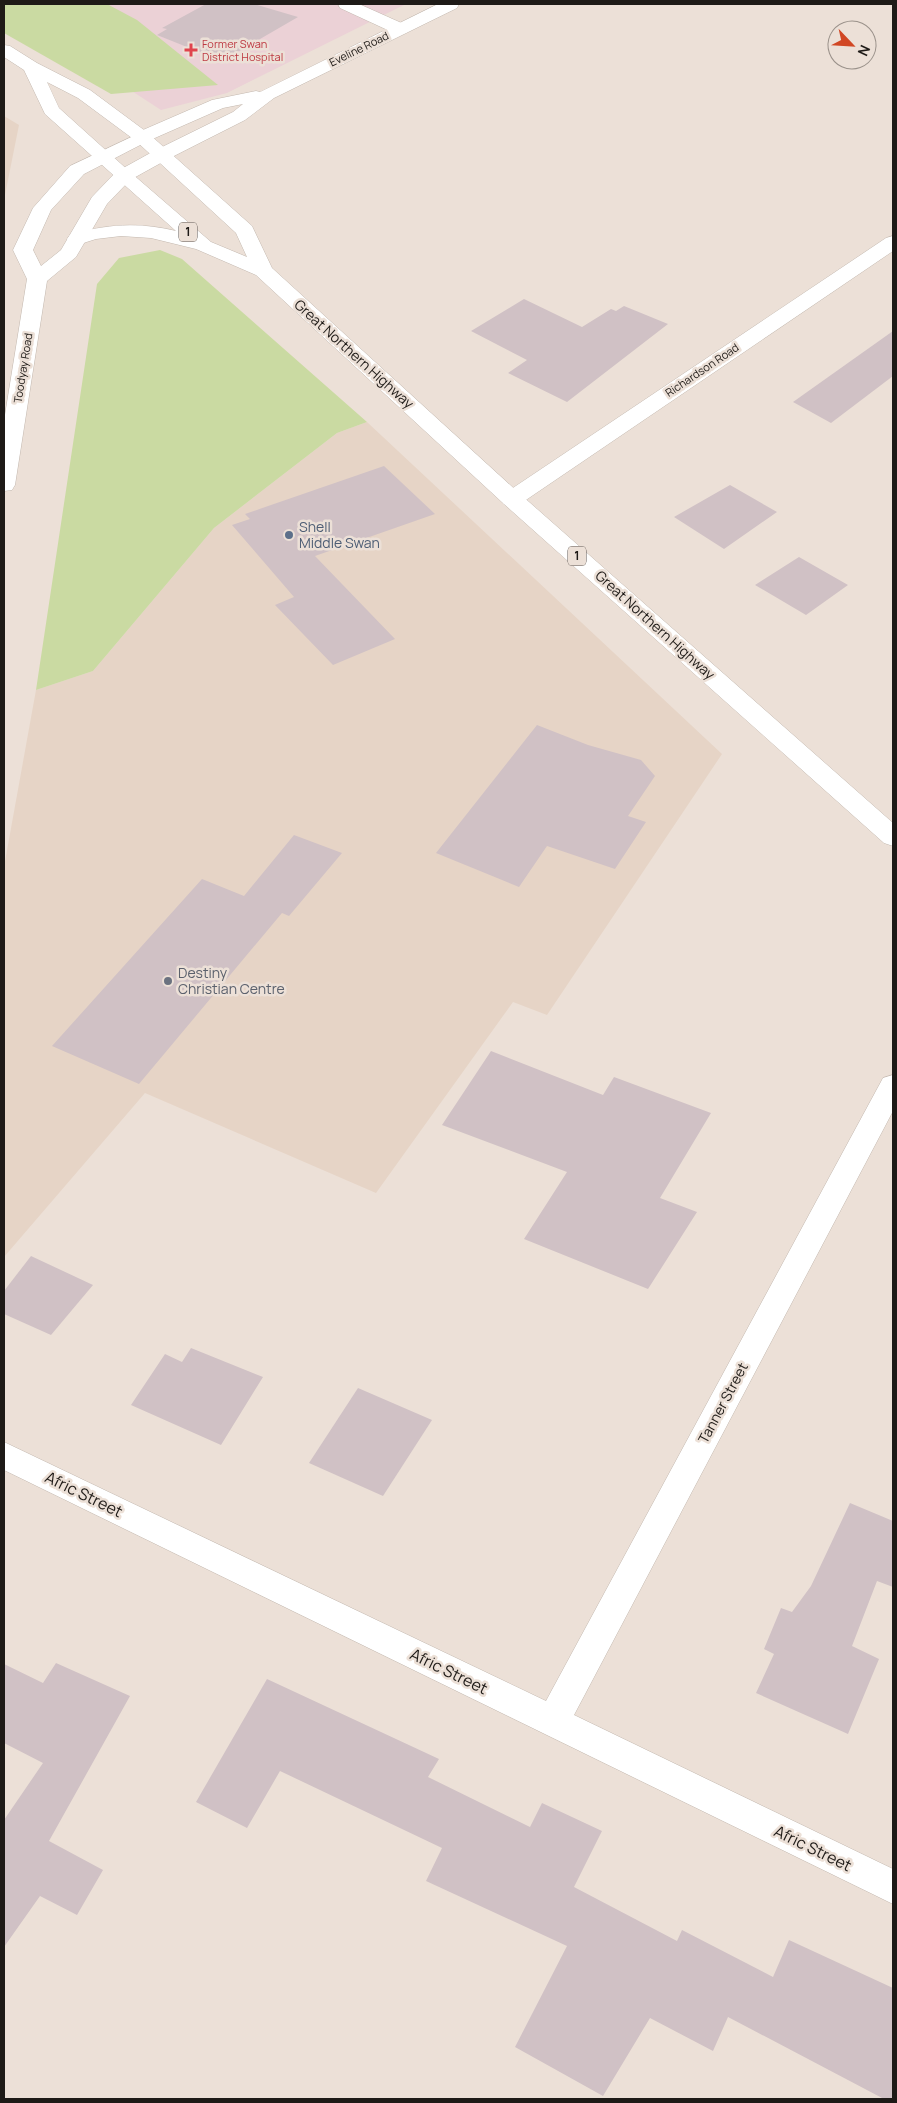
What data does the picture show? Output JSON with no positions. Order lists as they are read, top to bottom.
{
  "streets": {
    "main road": [
      "Eveline Road",
      "1",
      "Great Northern Highway",
      "Toodyay Road",
      "Richardson Road",
      "Tanner Street",
      "Afric Street"
    ]
  },
  "crossings": [
    ["Eveline Road", "Great Northern Highway"],
    ["Great Northern Highway", "Richardson Road"],
    ["Tanner Street", "Afric Street"]
  ],
  "places": {
    "health": ["Former Swan District Hospital"],
    "other": ["Shell Middle Swan", "Destiny Christian Centre"]
  },
  "north": "bottom right"
}
